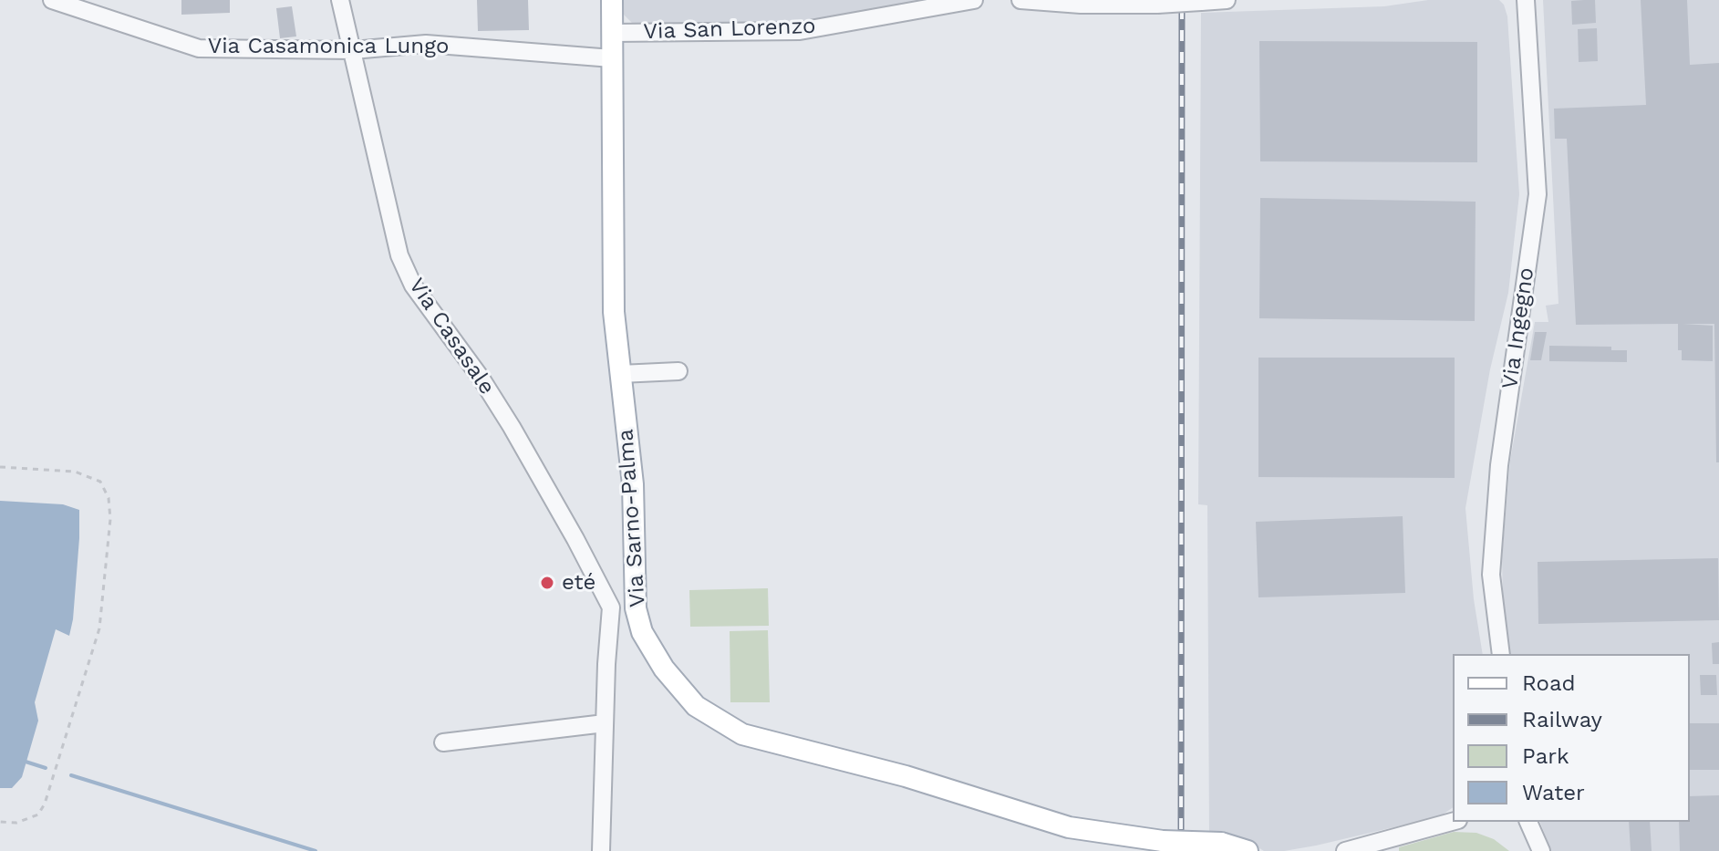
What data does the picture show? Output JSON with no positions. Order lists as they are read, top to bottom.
{
  "streets": {
    "main road": ["Via Sarno-Palma"],
    "street": [
      "Via San Lorenzo",
      "Via Casamonica Lungo",
      "Via Ingegno",
      "Via Casasale"
    ]
  },
  "crossings": [
    ["Via San Lorenzo", "Via Sarno-Palma"],
    ["Via Casamonica Lungo", "Via Casasale"],
    ["Via Casamonica Lungo", "Via Sarno-Palma"]
  ],
  "places": ["eté"],
  "legend": [
    "Road",
    "Railway",
    "Park",
    "Water"
  ]
}
